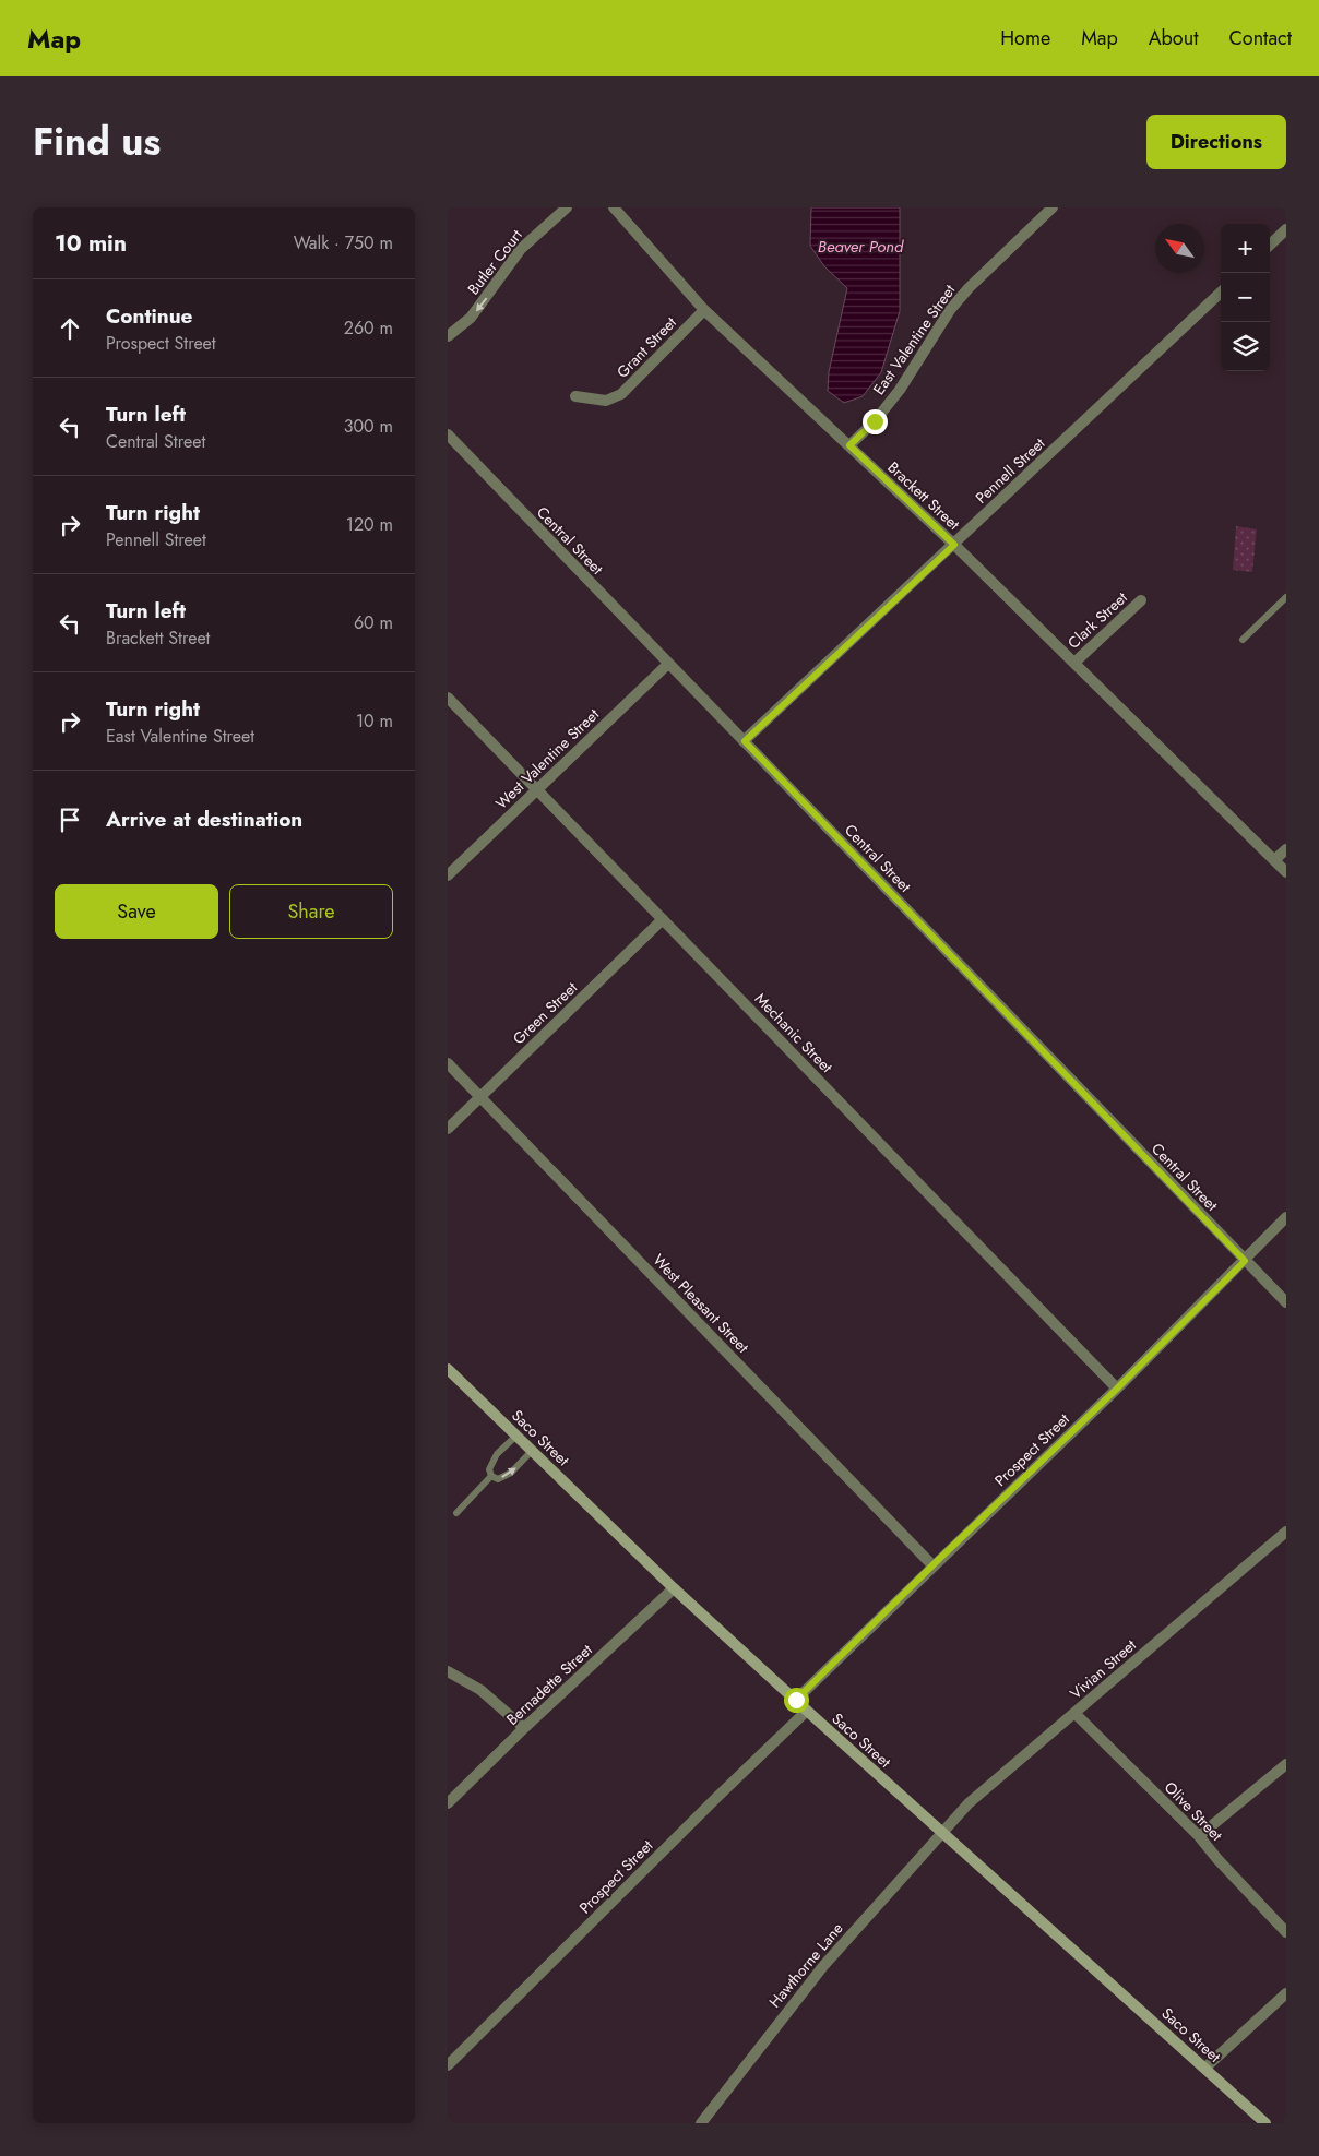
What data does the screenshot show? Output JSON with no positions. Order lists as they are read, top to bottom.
{
  "streets": {
    "main road": ["Saco Street"],
    "street": [
      "Butler Court",
      "East Valentine Street",
      "Grant Street",
      "Pennell Street",
      "Brackett Street",
      "Central Street",
      "Clark Street",
      "West Valentine Street",
      "Green Street",
      "Mechanic Street",
      "West Pleasant Street",
      "Prospect Street",
      "Vivian Street",
      "Bernadette Street",
      "Olive Street",
      "Hawthorne Lane"
    ]
  },
  "crossings": [
    ["East Valentine Street", "Brackett Street"],
    ["Grant Street", "Brackett Street"],
    ["Pennell Street", "Brackett Street"],
    ["Pennell Street", "Central Street"],
    ["Brackett Street", "Clark Street"],
    ["Central Street", "West Valentine Street"],
    ["Central Street", "Prospect Street"],
    ["West Valentine Street", "Mechanic Street"],
    ["Green Street", "Mechanic Street"],
    ["Green Street", "West Pleasant Street"],
    ["Mechanic Street", "Prospect Street"],
    ["West Pleasant Street", "Prospect Street"],
    ["Saco Street", "Prospect Street"],
    ["Saco Street", "Vivian Street"],
    ["Saco Street", "Bernadette Street"],
    ["Saco Street", "Hawthorne Lane"],
    ["Vivian Street", "Olive Street"],
    ["Vivian Street", "Hawthorne Lane"]
  ],
  "one_way": ["Butler Court"],
  "water": ["Beaver Pond"],
  "north": "top left",
  "page": {
    "header": "Map",
    "nav": [
      "Home",
      "Map",
      "About",
      "Contact"
    ],
    "title": "Find us",
    "buttons": [
      "Directions",
      ["Save", "Share"]
    ],
    "heading": ["10 min", "Walk · 750 m"],
    "map_buttons": ["+", "−"],
    "list": [
      ["Continue", "Prospect Street", "260 m"],
      ["Turn left", "Central Street", "300 m"],
      ["Turn right", "Pennell Street", "120 m"],
      ["Turn left", "Brackett Street", "60 m"],
      ["Turn right", "East Valentine Street", "10 m"],
      "Arrive at destination"
    ]
  }
}
